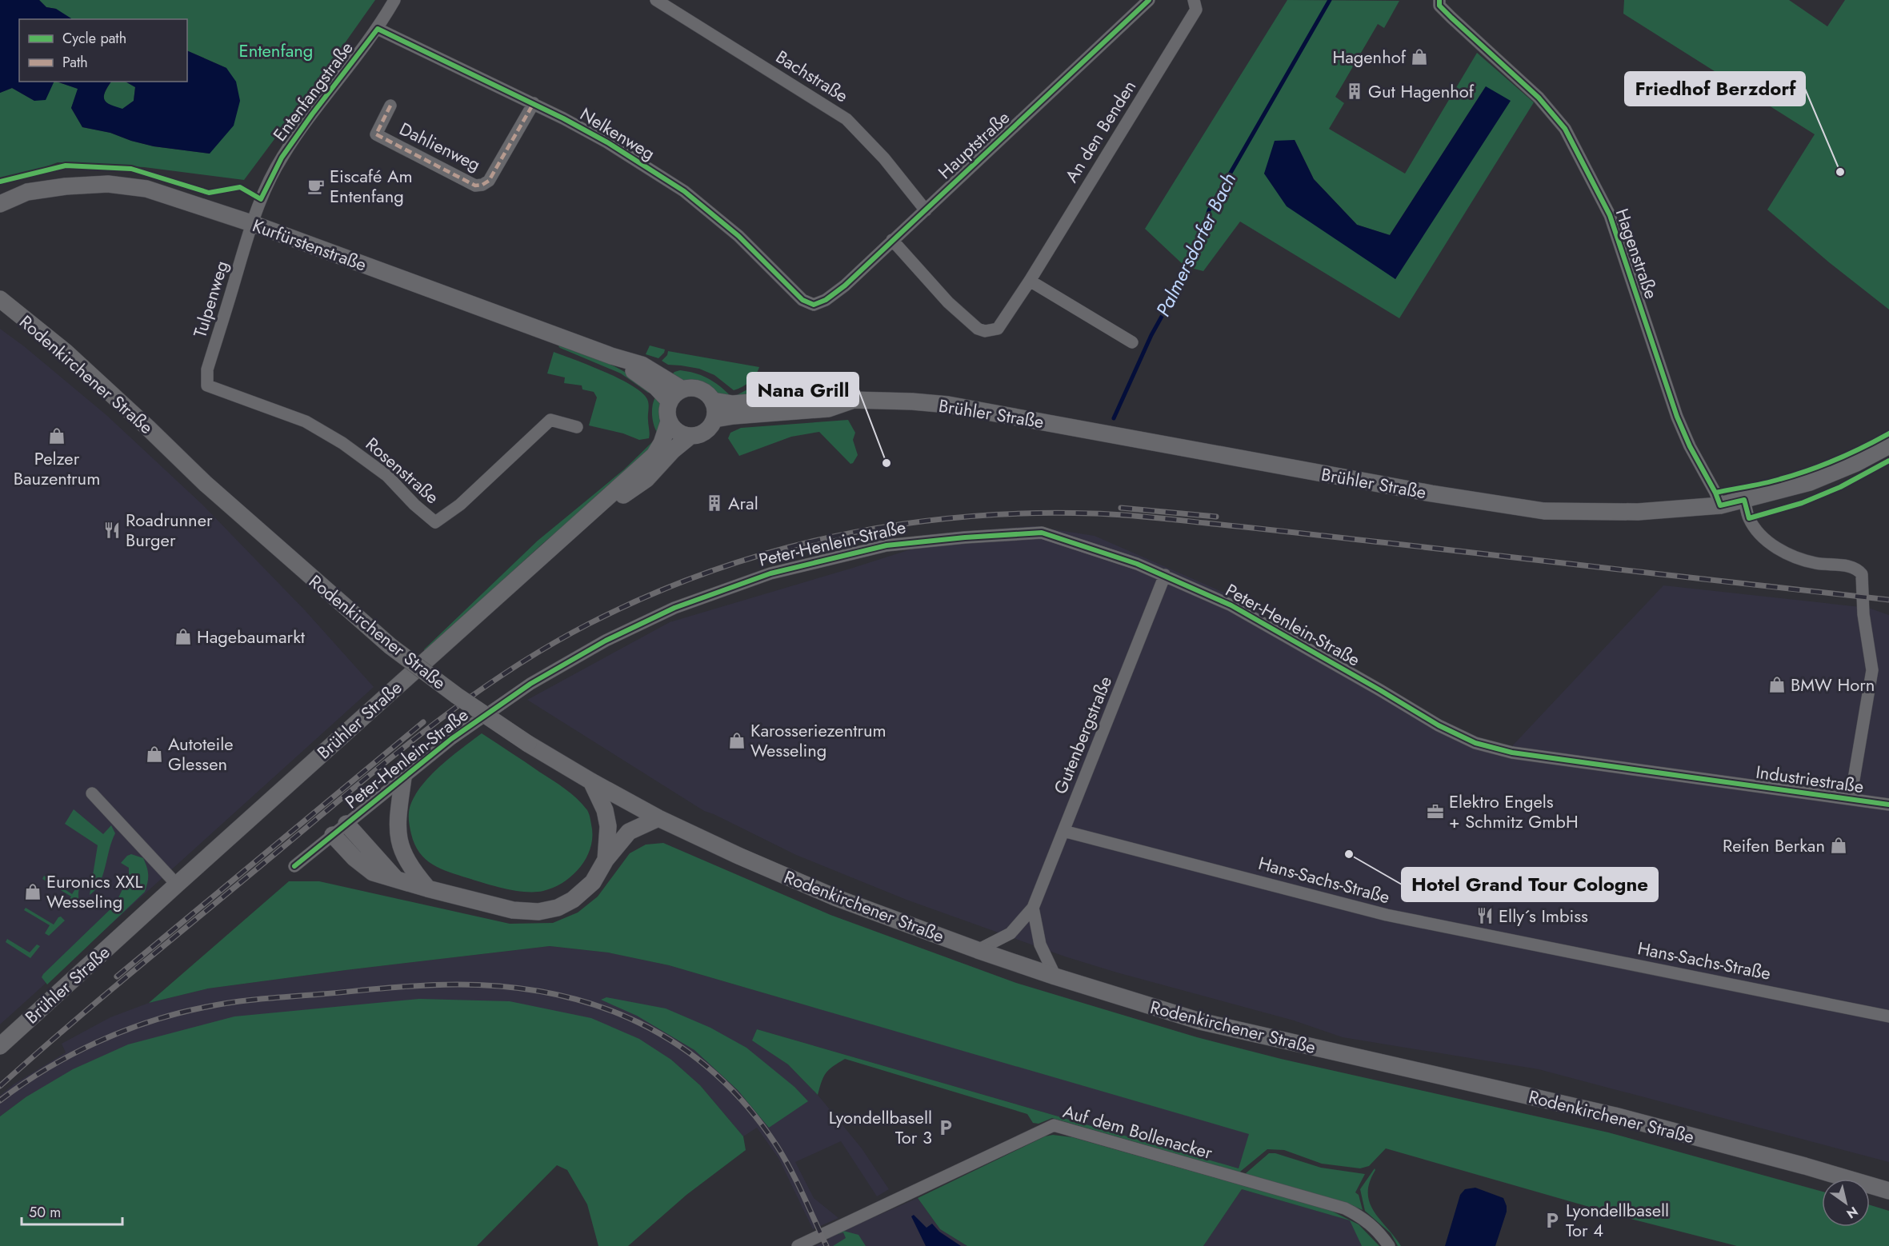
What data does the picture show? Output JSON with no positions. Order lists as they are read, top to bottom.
{
  "streets": {
    "main road": ["Kurfürstenstraße", "Rodenkirchener Straße", "Brühler Straße"],
    "street": [
      "Bachstraße",
      "Entenfangstraße",
      "An den Benden",
      "Nelkenweg",
      "Hauptstraße",
      "Dahlienweg",
      "Hagenstraße",
      "Tulpenweg",
      "Rosenstraße",
      "Peter-Henlein-Straße",
      "Gutenbergstraße",
      "Industriestraße",
      "Hans-Sachs-Straße",
      "Auf dem Bollenacker"
    ]
  },
  "crossings": [
    ["Bachstraße", "Hauptstraße"],
    ["Entenfangstraße", "Nelkenweg"],
    ["Entenfangstraße", "Kurfürstenstraße"],
    ["Entenfangstraße", "Tulpenweg"],
    ["An den Benden", "Hauptstraße"],
    ["Nelkenweg", "Hauptstraße"],
    ["Nelkenweg", "Dahlienweg"],
    ["Kurfürstenstraße", "Tulpenweg"],
    ["Kurfürstenstraße", "Brühler Straße"],
    ["Hagenstraße", "Brühler Straße"],
    ["Tulpenweg", "Rosenstraße"],
    ["Peter-Henlein-Straße", "Gutenbergstraße"],
    ["Peter-Henlein-Straße", "Industriestraße"],
    ["Gutenbergstraße", "Hans-Sachs-Straße"]
  ],
  "water": ["Palmersdorfer Bach"],
  "parks": ["Entenfang"],
  "places": {
    "shop": [
      "Hagenhof",
      "Pelzer Bauzentrum",
      "Hagebaumarkt",
      "BMW Horn",
      "Karosseriezentrum Wesseling",
      "Autoteile Glessen",
      "Reifen Berkan",
      "Euronics XXL Wesseling"
    ],
    "building": ["Gut Hagenhof", "Aral"],
    "other": ["Friedhof Berzdorf", "Nana Grill", "Hotel Grand Tour Cologne"],
    "cafe": ["Eiscafé Am Entenfang"],
    "restaurant": ["Roadrunner Burger", "Elly´s Imbiss"],
    "office": ["Elektro Engels + Schmitz GmbH"],
    "parking": ["Lyondellbasell Tor 3", "Lyondellbasell Tor 4"]
  },
  "legend": ["Cycle path", "Path"],
  "scale_bar": "50 m",
  "north": "bottom right"
}
